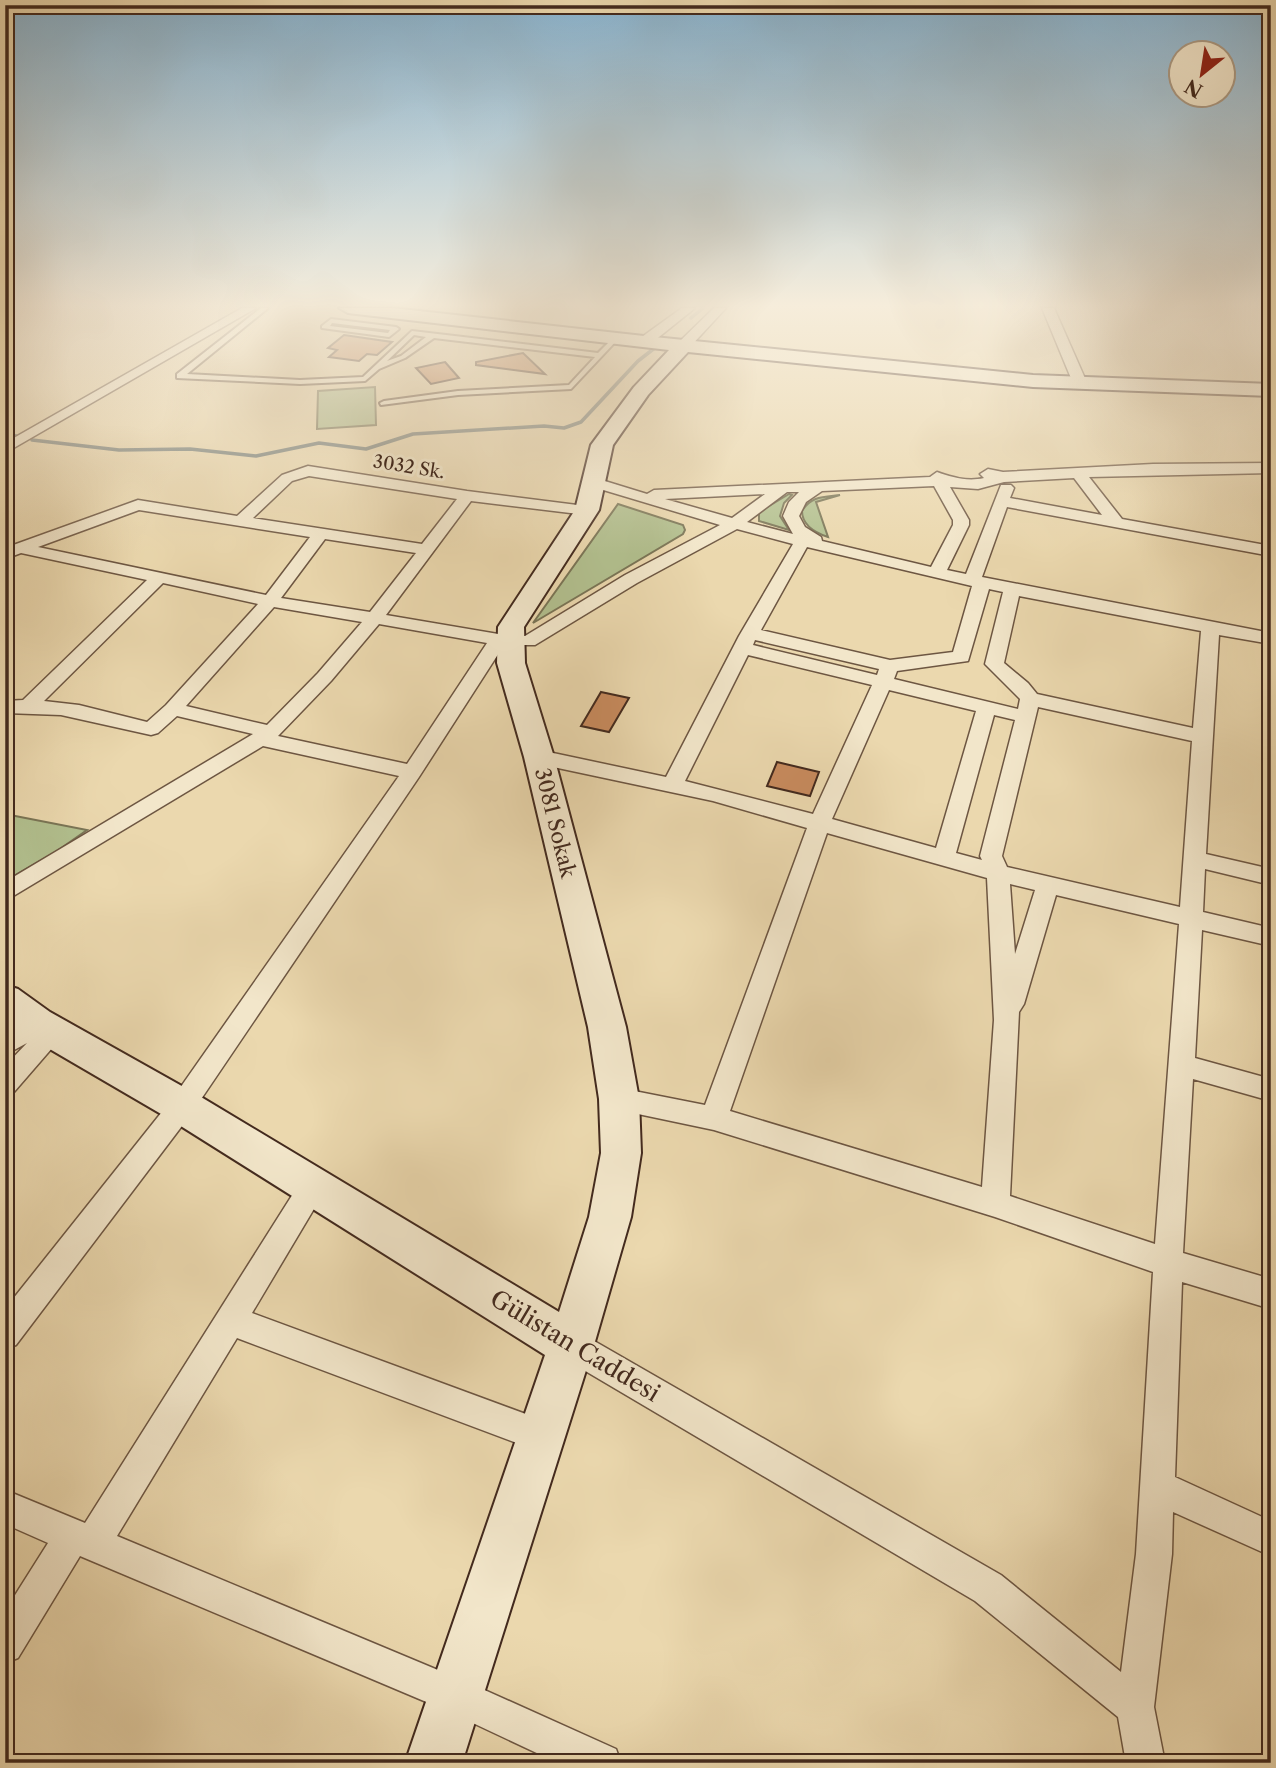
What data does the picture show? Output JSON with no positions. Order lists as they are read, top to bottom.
{
  "streets": {
    "street": ["3032 Sk.", "3081 Sokak", "Gülistan Caddesi"]
  },
  "crossings": [
    ["3032 Sk.", "3081 Sokak"],
    ["3081 Sokak", "Gülistan Caddesi"]
  ],
  "north": "bottom left"
}
